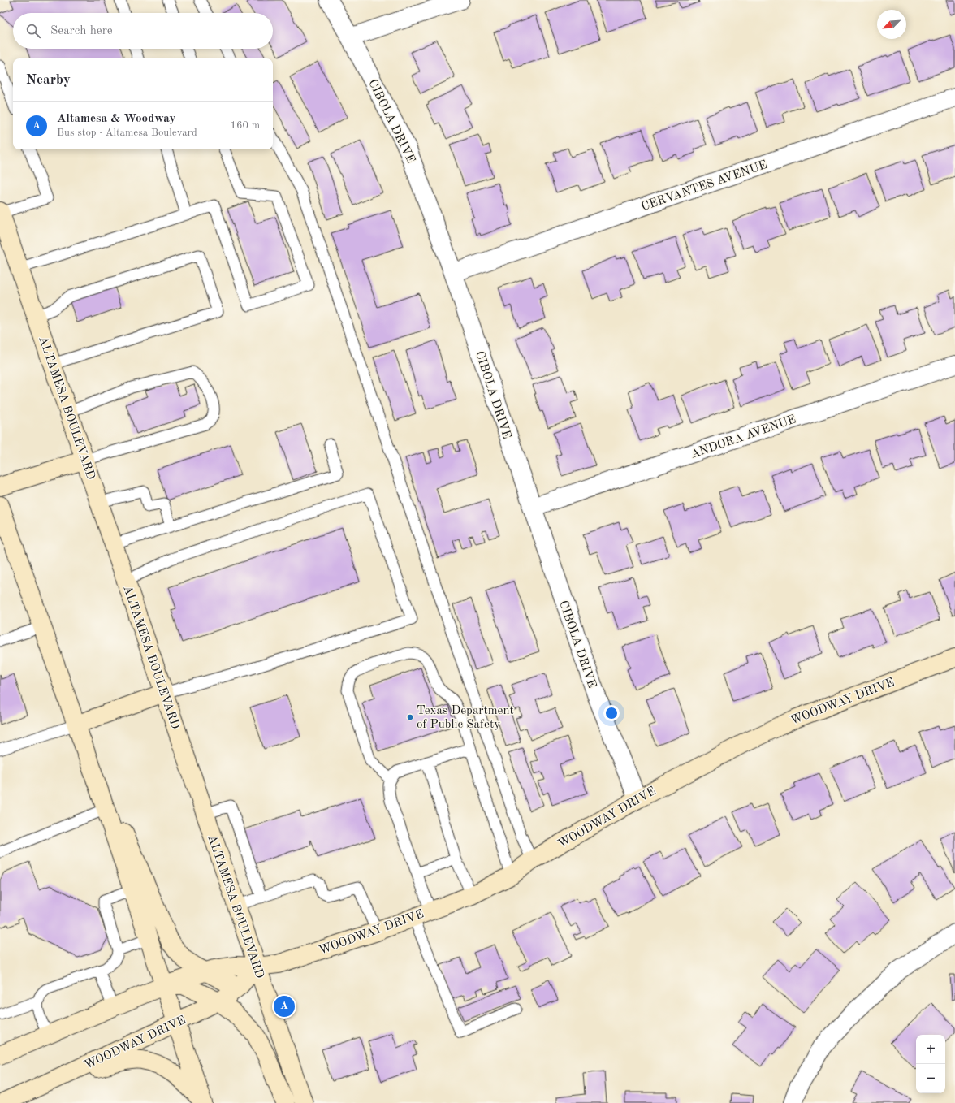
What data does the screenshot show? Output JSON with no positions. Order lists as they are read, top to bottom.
{
  "streets": {
    "main road": ["ALTAMESA BOULEVARD", "WOODWAY DRIVE"],
    "street": ["CIBOLA DRIVE", "CERVANTES AVENUE", "ANDORA AVENUE"]
  },
  "crossings": [
    ["CIBOLA DRIVE", "CERVANTES AVENUE"],
    ["CIBOLA DRIVE", "ANDORA AVENUE"],
    ["CIBOLA DRIVE", "WOODWAY DRIVE"],
    ["ALTAMESA BOULEVARD", "WOODWAY DRIVE"]
  ],
  "places": ["Texas Department of Public Safety"],
  "north": "bottom left",
  "page": {
    "search": "Search here",
    "heading": "Nearby",
    "list": [
      {
        "mark": "A",
        "name": "Altamesa & Woodway",
        "note": "Bus stop · Altamesa Boulevard",
        "value": "160 m"
      }
    ],
    "pins": "A",
    "map_buttons": ["+", "−"]
  }
}
